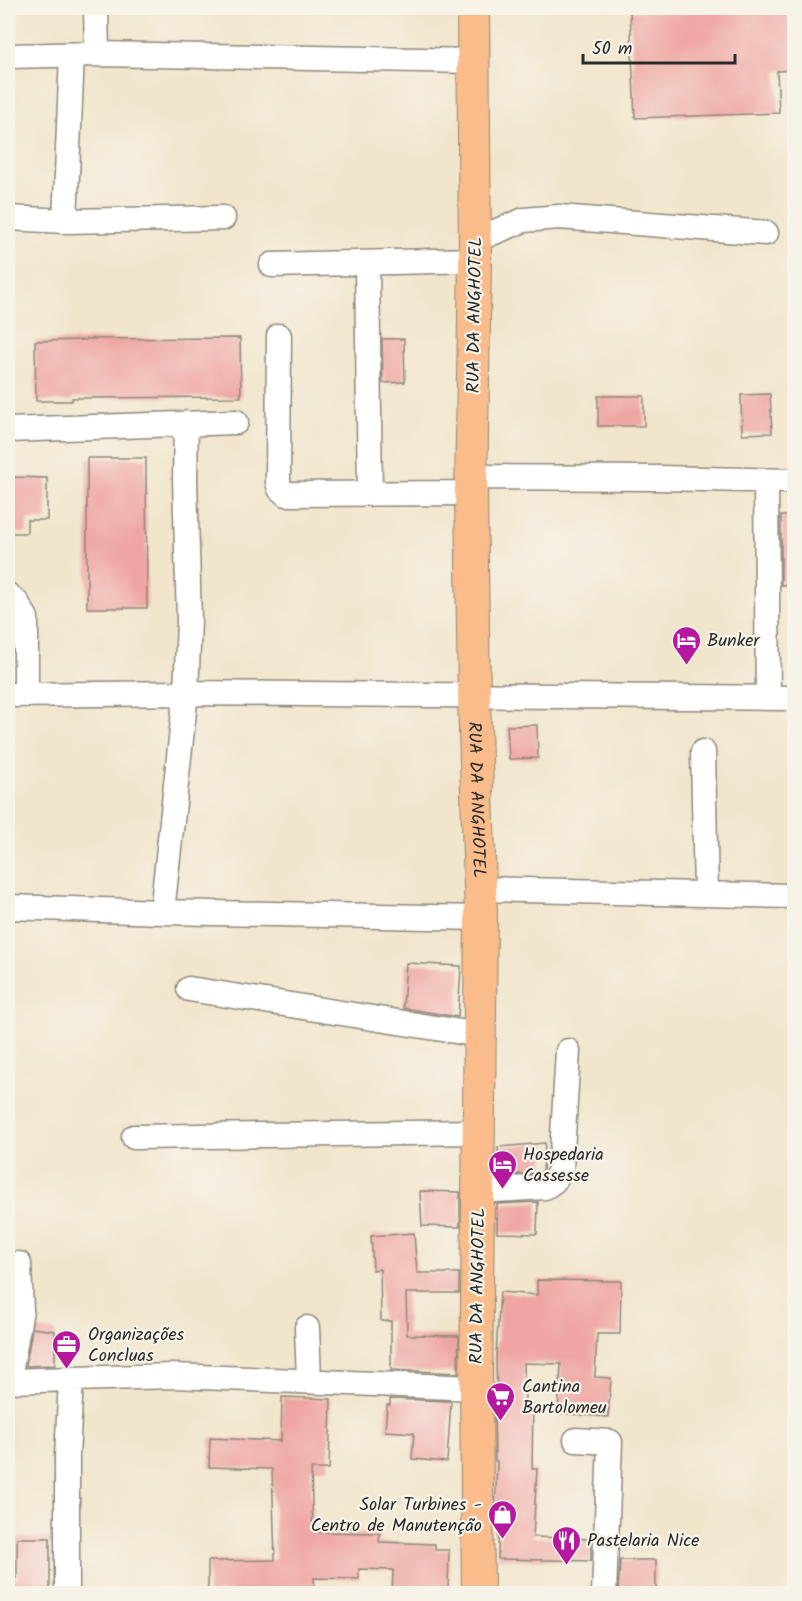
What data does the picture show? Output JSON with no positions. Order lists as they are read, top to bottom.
{
  "streets": {
    "main road": ["RUA DA ANGHOTEL"]
  },
  "places": {
    "hotel": ["Bunker", "Hospedaria Cassesse"],
    "office": ["Organizações Concluas"],
    "supermarket": ["Cantina Bartolomeu"],
    "shop": ["Solar Turbines - Centro de Manutenção"],
    "restaurant": ["Pastelaria Nice"]
  },
  "scale_bar": "50 m"
}
